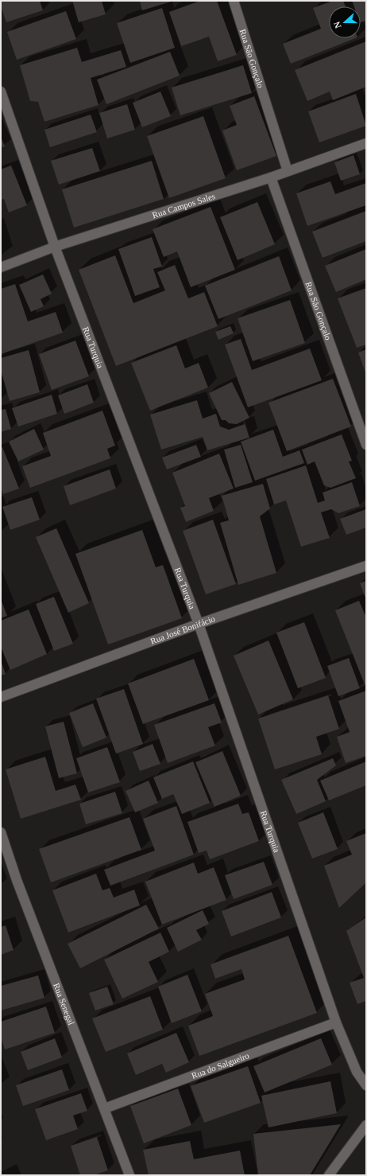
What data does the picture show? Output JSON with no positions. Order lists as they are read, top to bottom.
{
  "streets": {
    "street": [
      "Rua São Gonçalo",
      "Rua Campos Sales",
      "Rua Turquia",
      "Rua José Bonifácio",
      "Rua Senegal",
      "Rua do Salgueiro"
    ]
  },
  "crossings": [
    ["Rua São Gonçalo", "Rua Campos Sales"],
    ["Rua Campos Sales", "Rua Turquia"],
    ["Rua Turquia", "Rua José Bonifácio"],
    ["Rua Turquia", "Rua do Salgueiro"],
    ["Rua Senegal", "Rua do Salgueiro"]
  ],
  "north": "left"
}
